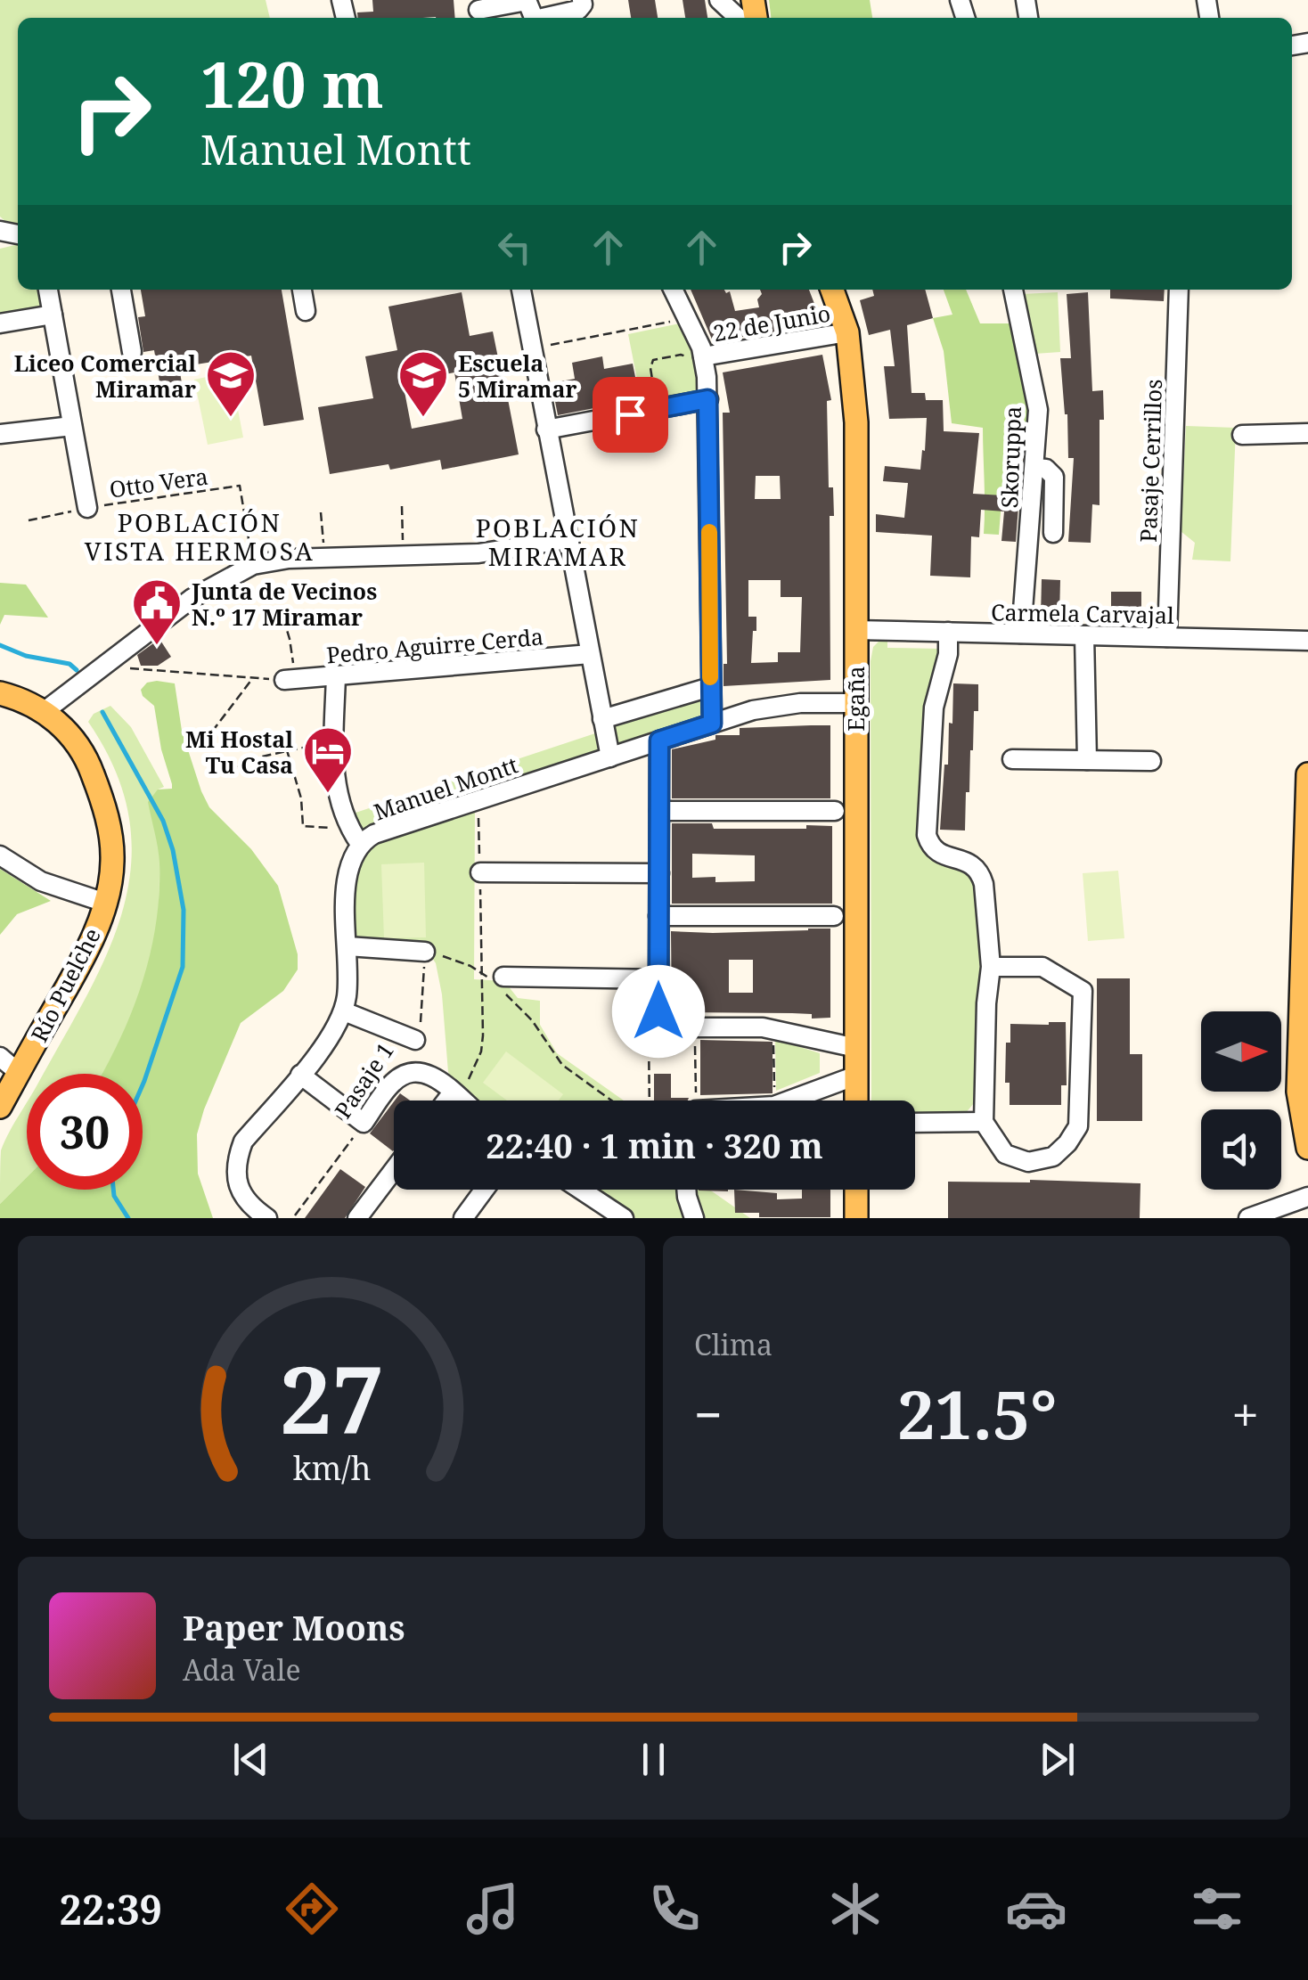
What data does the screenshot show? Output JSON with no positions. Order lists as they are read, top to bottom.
{
  "streets": {
    "main road": ["Egaña", "Río Puelche"],
    "street": [
      "22 de Junio",
      "Skoruppa",
      "Pasaje Cerrillos",
      "Carmela Carvajal",
      "Pedro Aguirre Cerda",
      "Manuel Montt",
      "Pasaje 1"
    ],
    "path": ["Otto Vera"]
  },
  "crossings": [
    ["22 de Junio", "Egaña"],
    ["Skoruppa", "Carmela Carvajal"],
    ["Pasaje Cerrillos", "Carmela Carvajal"],
    ["Carmela Carvajal", "Egaña"],
    ["Egaña", "Manuel Montt"]
  ],
  "districts": ["POBLACIÓN VISTA HERMOSA", "POBLACIÓN MIRAMAR"],
  "places": {
    "school or university": ["Liceo Comercial Miramar", "Escuela 5 Miramar"],
    "public building": ["Junta de Vecinos N.º 17 Miramar"],
    "hotel": ["Mi Hostal Tu Casa"]
  },
  "north": "right",
  "page": {
    "turn": ["120 m", "Manuel Montt"],
    "limit": "30",
    "trip": "22:40 · 1 min · 320 m",
    "tile": "Clima",
    "heat": ["−", "21.5°", "+"],
    "song": ["Paper Moons", "Ada Vale"],
    "tabs": "22:39",
    "gauge": ["27", "km/h"]
  }
}
